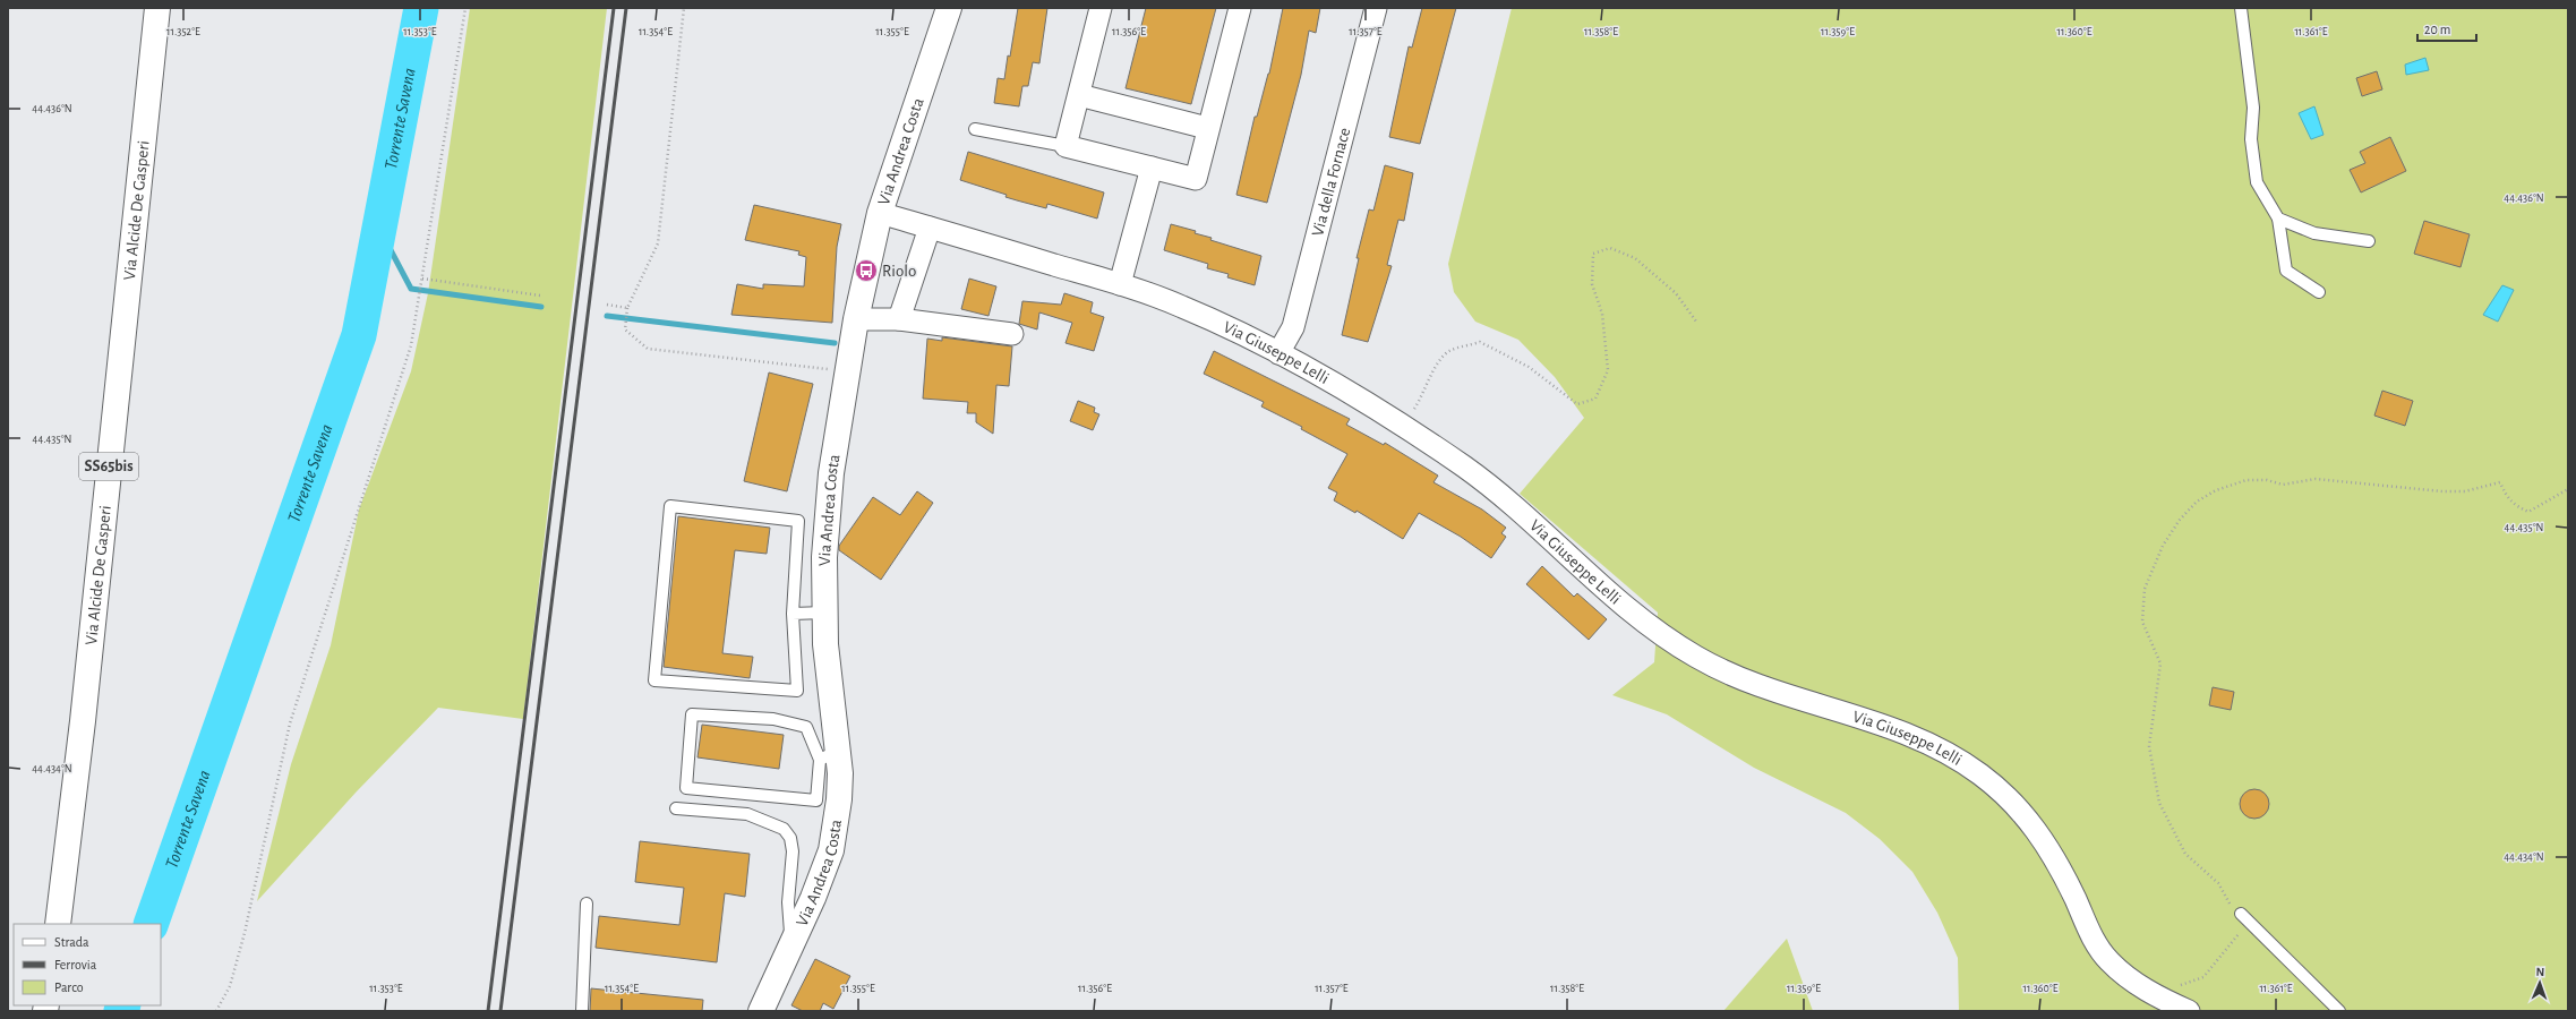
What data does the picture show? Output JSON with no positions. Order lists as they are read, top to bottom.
{
  "streets": {
    "main road": ["Via Andrea Costa", "Via Alcide De Gasperi", "SS65bis"],
    "street": ["Via della Fornace", "Via Giuseppe Lelli"]
  },
  "crossings": [
    ["Via Andrea Costa", "Via Giuseppe Lelli"],
    ["Via della Fornace", "Via Giuseppe Lelli"]
  ],
  "water": ["Torrente Savena"],
  "places": {
    "bus stop": ["Riolo"]
  },
  "legend": ["Strada", "Ferrovia", "Parco"],
  "scale_bar": "20 m",
  "north": "top",
  "coordinates": [
    "11.352°E",
    "11.353°E",
    "11.354°E",
    "11.355°E",
    "11.356°E",
    "11.357°E",
    "11.358°E",
    "11.359°E",
    "11.360°E",
    "11.361°E",
    "44.436°N",
    "44.435°N",
    "44.434°N"
  ]
}
